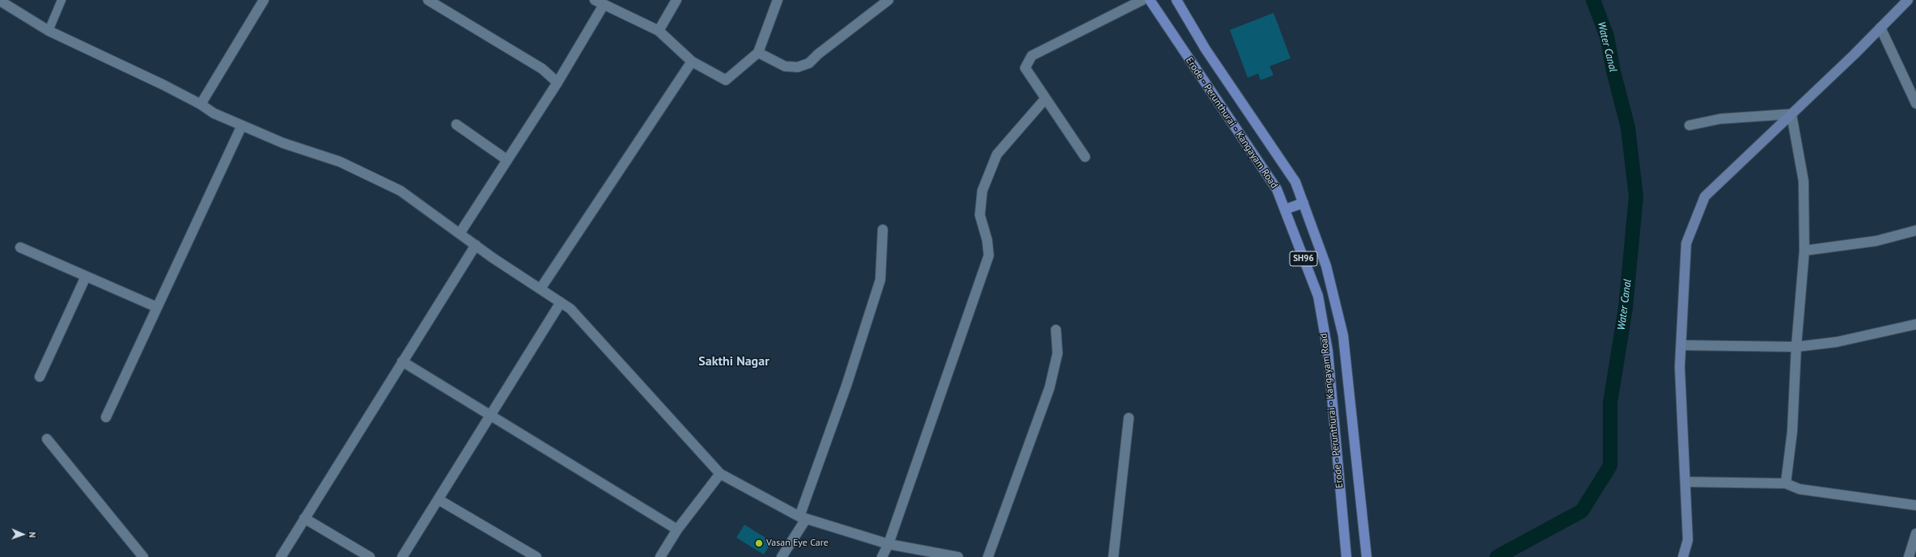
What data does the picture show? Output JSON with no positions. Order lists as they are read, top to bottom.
{
  "streets": {
    "main road": ["Erode - Perunthurai - Kangayam Road", "SH96"]
  },
  "districts": ["Sakthi Nagar"],
  "water": ["Water Canal"],
  "places": ["Vasan Eye Care"],
  "north": "right"
}
